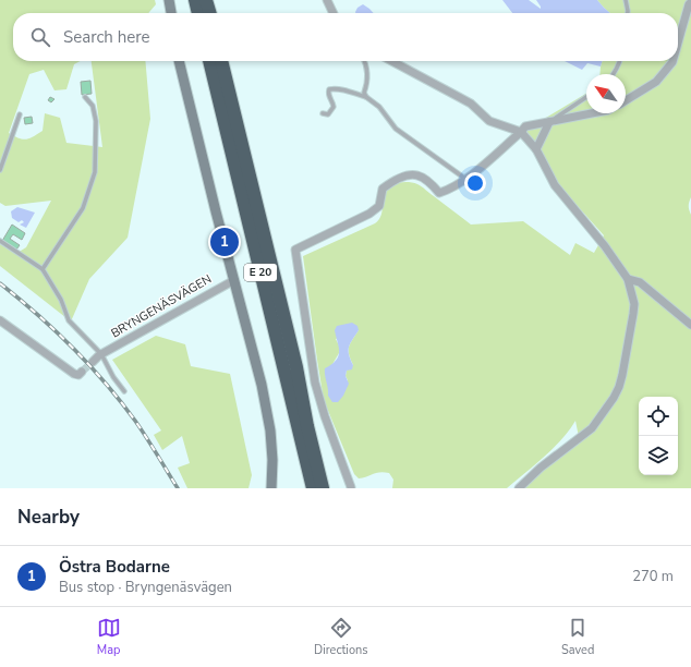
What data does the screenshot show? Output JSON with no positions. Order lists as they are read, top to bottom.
{
  "streets": {
    "highway": ["E 20"],
    "street": ["BRYNGENÄSVÄGEN"]
  },
  "north": "top left",
  "page": {
    "search": "Search here",
    "pins": "1",
    "heading": "Nearby",
    "list": [
      {
        "mark": "1",
        "name": "Östra Bodarne",
        "note": "Bus stop · Bryngenäsvägen",
        "value": "270 m"
      }
    ],
    "nav": ["Map", "Directions", "Saved"]
  }
}
